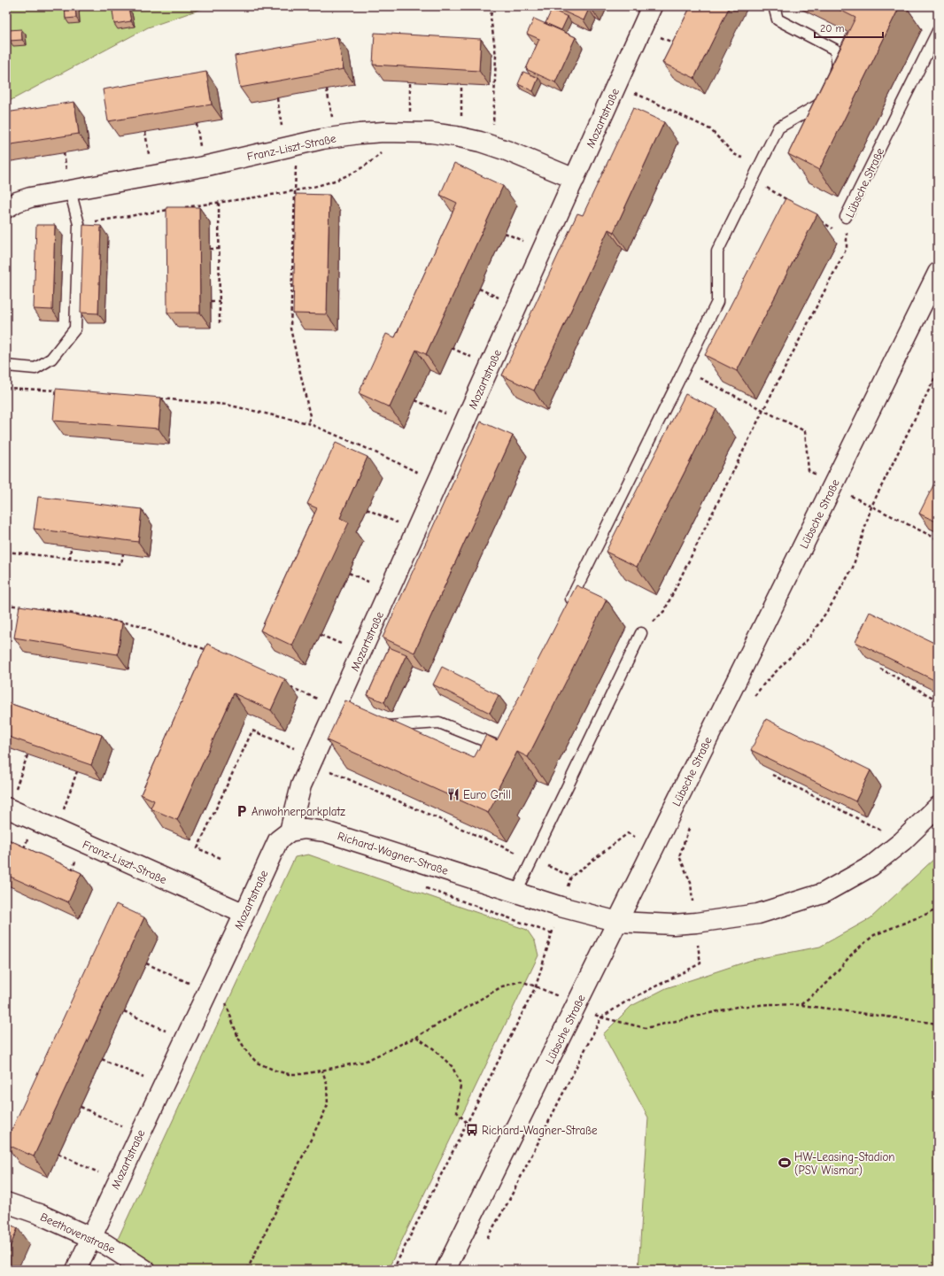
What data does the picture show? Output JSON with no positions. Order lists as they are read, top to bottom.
{
  "streets": {
    "street": [
      "Mozartstraße",
      "Franz-Liszt-Straße",
      "Lübsche Straße",
      "Richard-Wagner-Straße",
      "Beethovenstraße"
    ]
  },
  "crossings": [
    ["Mozartstraße", "Franz-Liszt-Straße"],
    ["Mozartstraße", "Richard-Wagner-Straße"],
    ["Mozartstraße", "Beethovenstraße"],
    ["Lübsche Straße", "Richard-Wagner-Straße"]
  ],
  "places": {
    "restaurant": ["Euro Grill"],
    "parking": ["Anwohnerparkplatz"],
    "bus stop": ["Richard-Wagner-Straße"],
    "sports": ["HW-Leasing-Stadion (PSV Wismar)"]
  },
  "scale_bar": "20 m"
}
